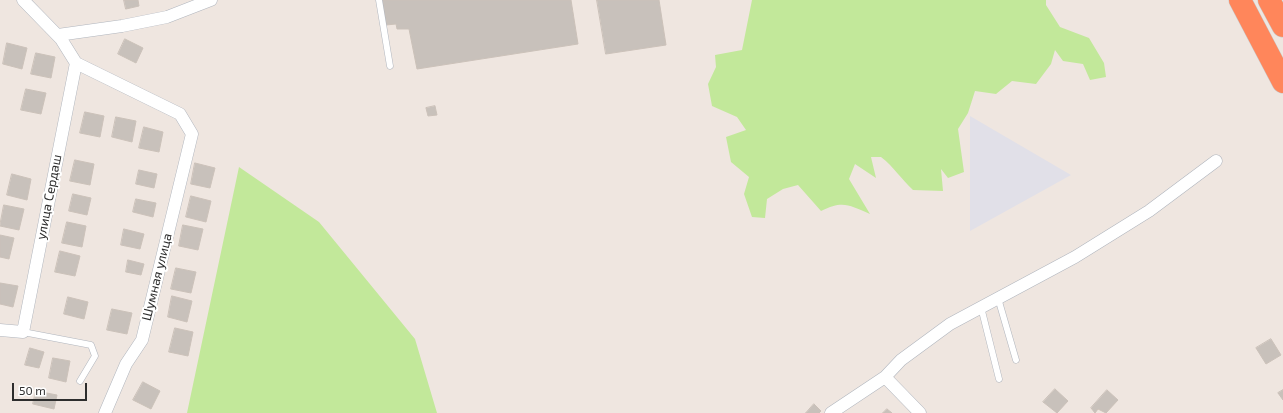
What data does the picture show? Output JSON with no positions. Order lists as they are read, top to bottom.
{
  "streets": {
    "street": ["улица Сердаш", "Шумная улица"]
  },
  "crossings": [
    ["улица Сердаш", "Шумная улица"]
  ],
  "scale_bar": "50 m"
}
